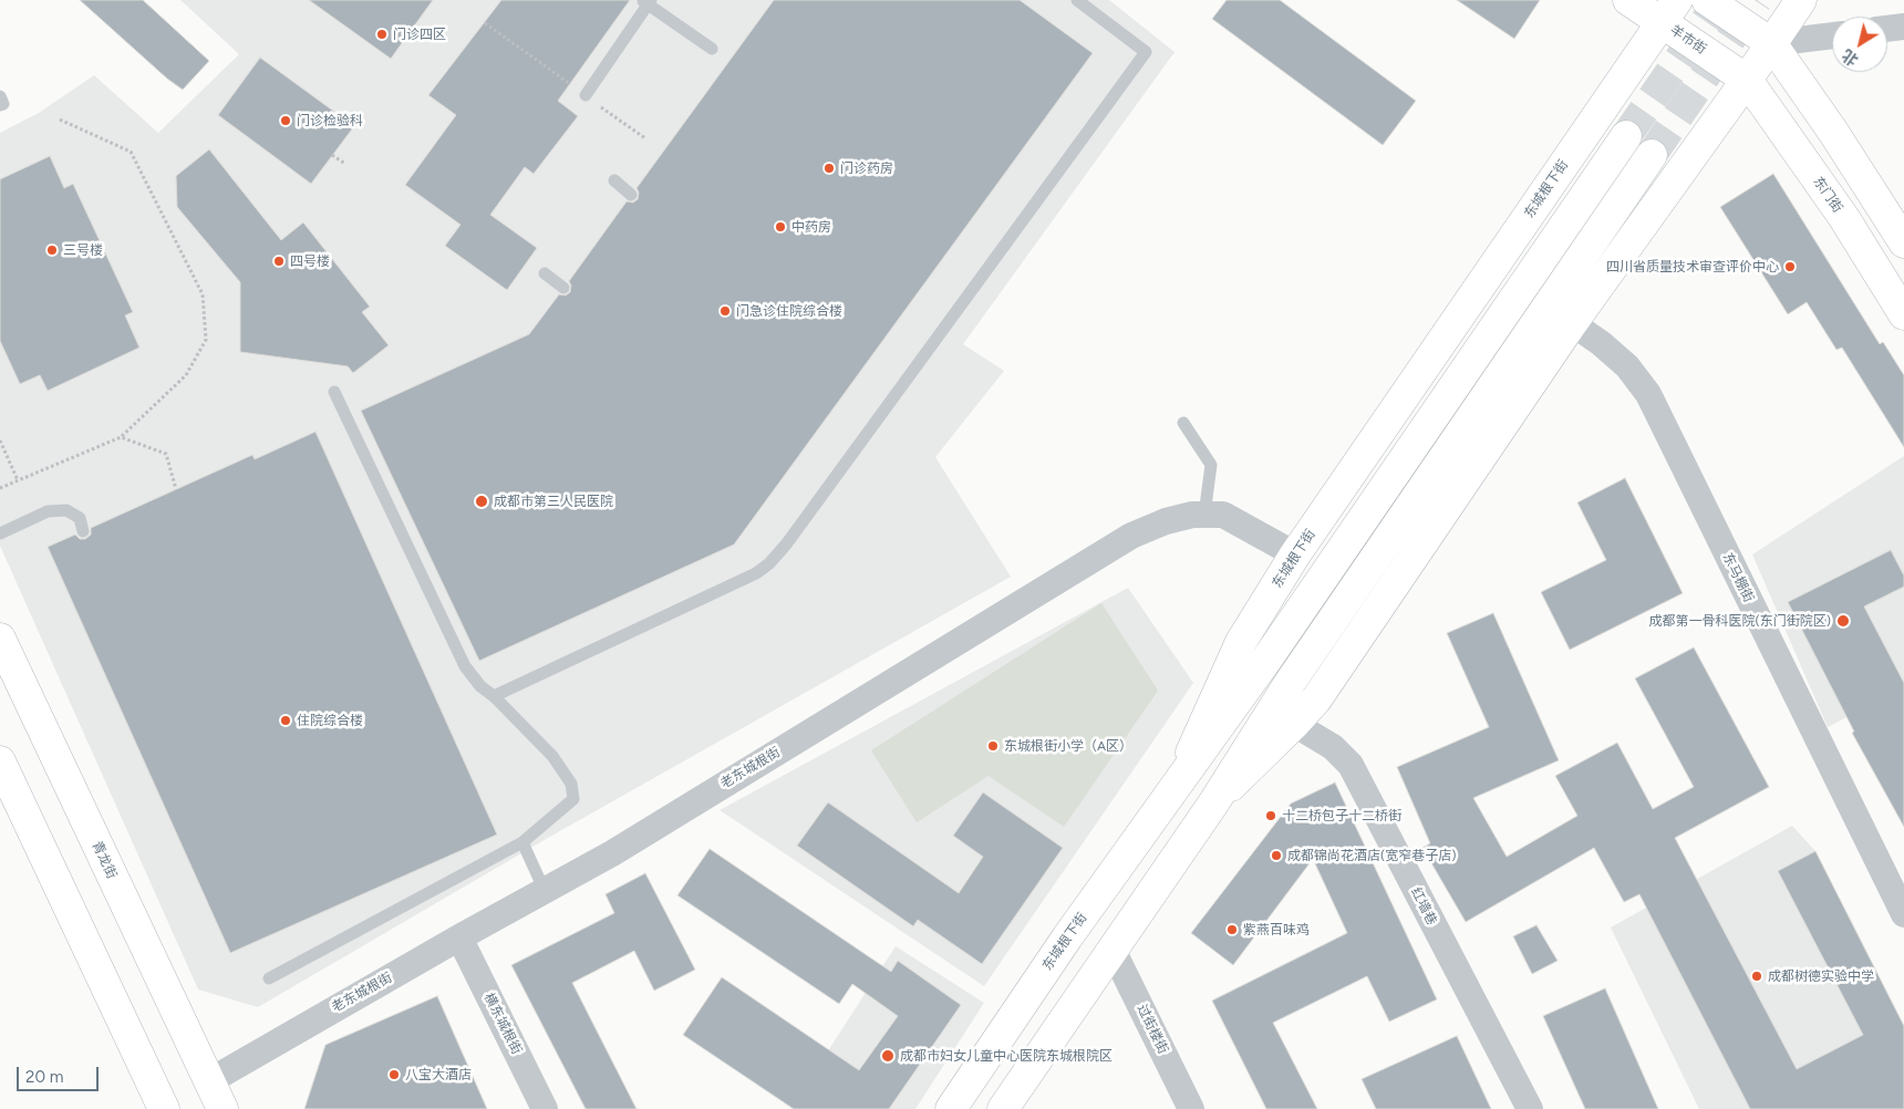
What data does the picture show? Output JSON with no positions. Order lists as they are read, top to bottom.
{
  "streets": {
    "main road": [
      "羊市街",
      "东城根下街",
      "东门街",
      "青龙街"
    ],
    "street": [
      "东马棚街",
      "老东城根街",
      "红墙巷",
      "横东城根街",
      "过街楼街"
    ]
  },
  "crossings": [
    ["羊市街", "东城根下街"],
    ["羊市街", "东门街"],
    ["东城根下街", "老东城根街"],
    ["老东城根街", "青龙街"],
    ["老东城根街", "横东城根街"]
  ],
  "places": [
    "门诊四区",
    "门诊检验科",
    "门诊药房",
    "中药房",
    "三号楼",
    "四号楼",
    "四川省质量技术审查评价中心",
    "门急诊住院综合楼",
    "成都市第三人民医院",
    "成都第一骨科医院(东门街院区)",
    "住院综合楼",
    "东城根街小学（A区）",
    "十二桥包子十二桥街",
    "成都锦尚花酒店(宽窄巷子店)",
    "紫燕百味鸡",
    "成都树德实验中学",
    "成都市妇女儿童中心医院东城根院区",
    "八宝大酒店"
  ],
  "scale_bar": "20 m",
  "north": "bottom left"
}
